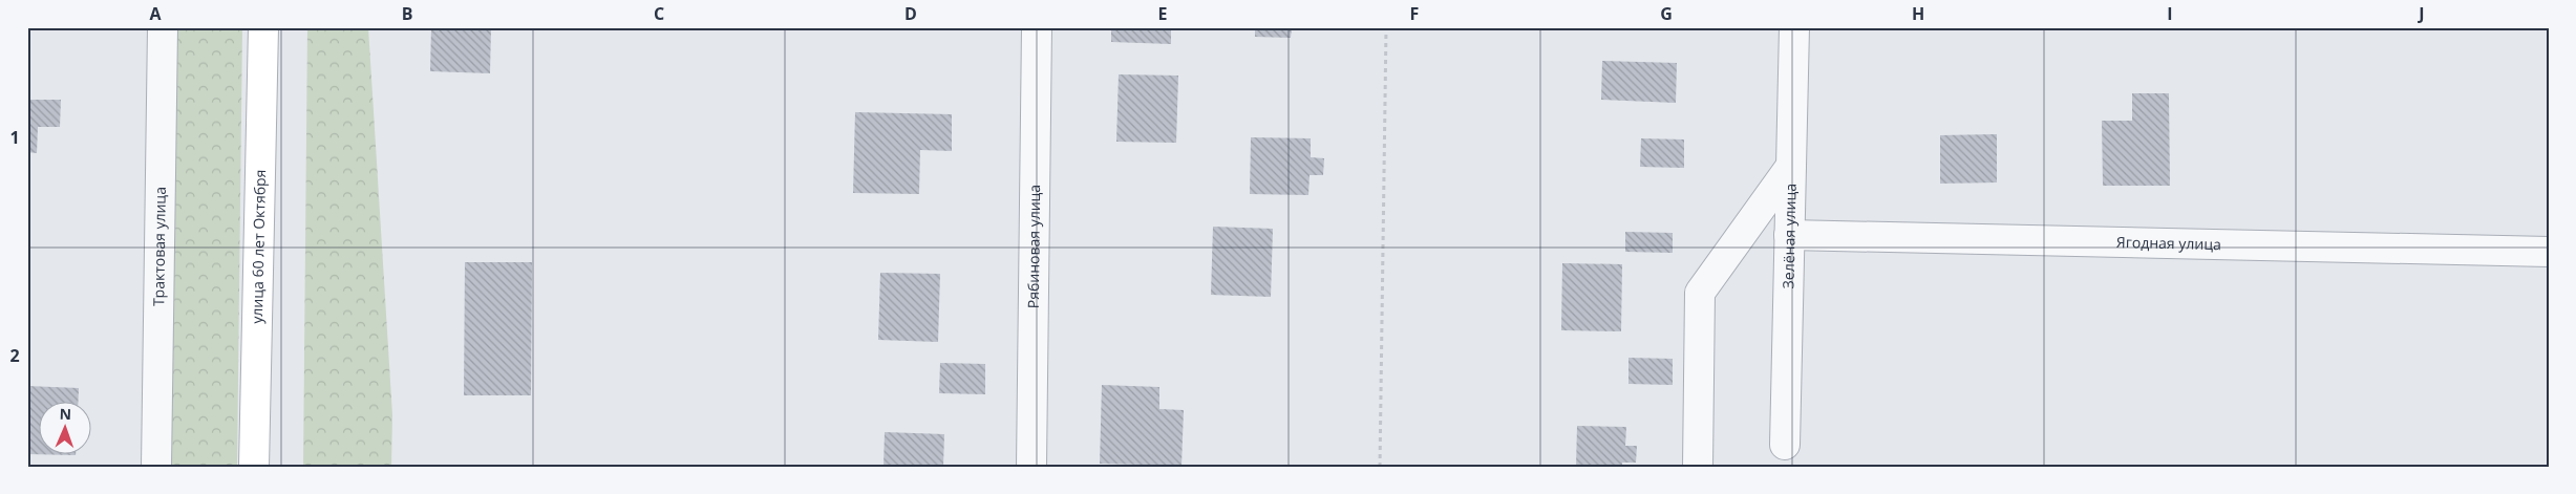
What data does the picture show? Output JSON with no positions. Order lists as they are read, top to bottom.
{
  "streets": {
    "street": [
      "Зелёная улица",
      "Ягодная улица",
      "улица 60 лет Октября",
      "Трактовая улица",
      "Рябиновая улица"
    ]
  },
  "crossings": [
    ["Зелёная улица", "Ягодная улица"]
  ],
  "north": "top",
  "grid": {
    "columns": [
      "A",
      "B",
      "C",
      "D",
      "E",
      "F",
      "G",
      "H",
      "I",
      "J"
    ],
    "rows": ["1", "2"]
  }
}
